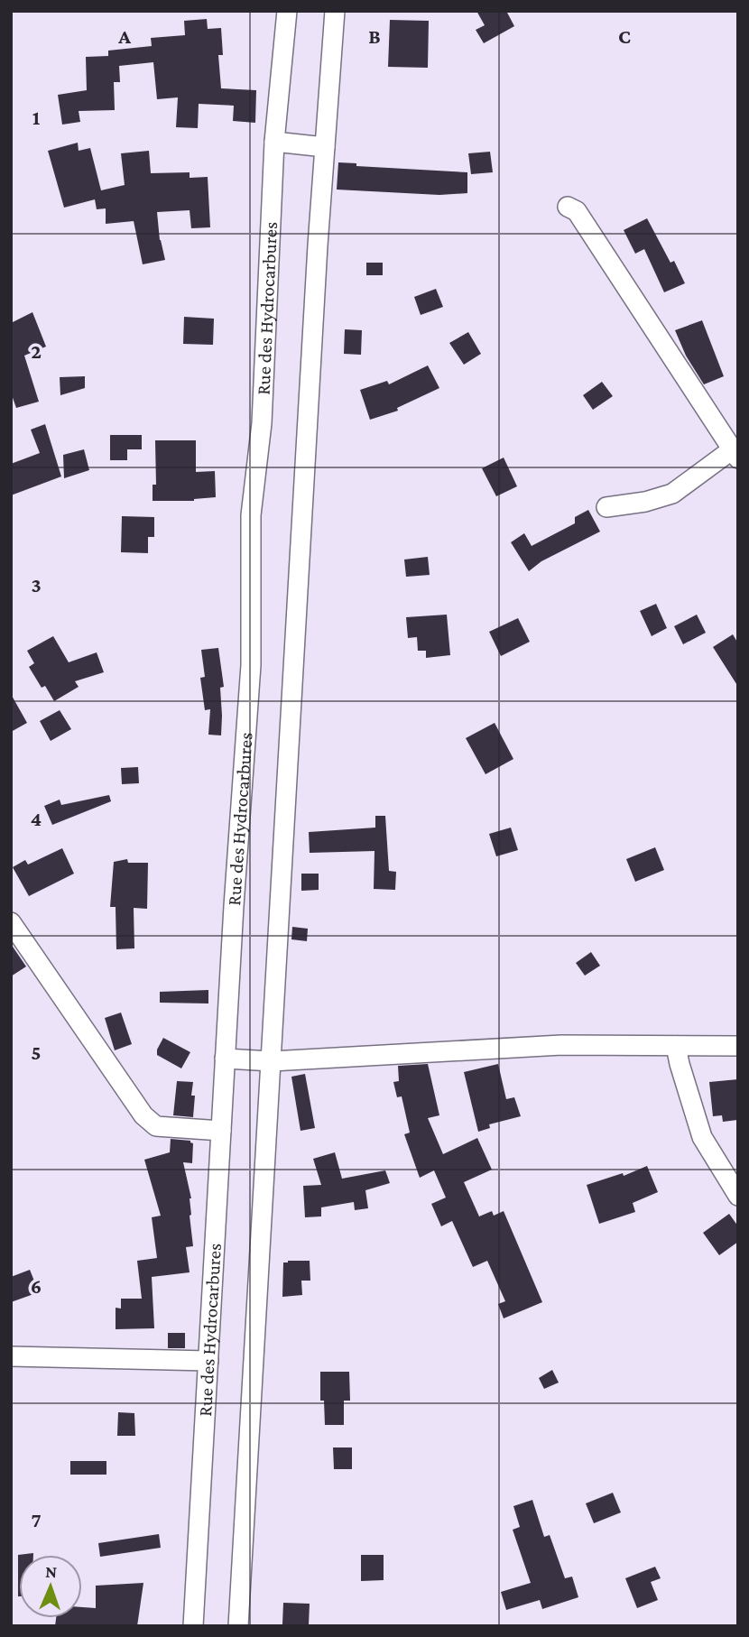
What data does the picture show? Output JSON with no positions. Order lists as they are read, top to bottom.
{
  "streets": {
    "street": ["Rue des Hydrocarbures"]
  },
  "north": "top",
  "grid": {
    "columns": ["A", "B", "C"],
    "rows": [
      "1",
      "2",
      "3",
      "4",
      "5",
      "6",
      "7"
    ]
  }
}
